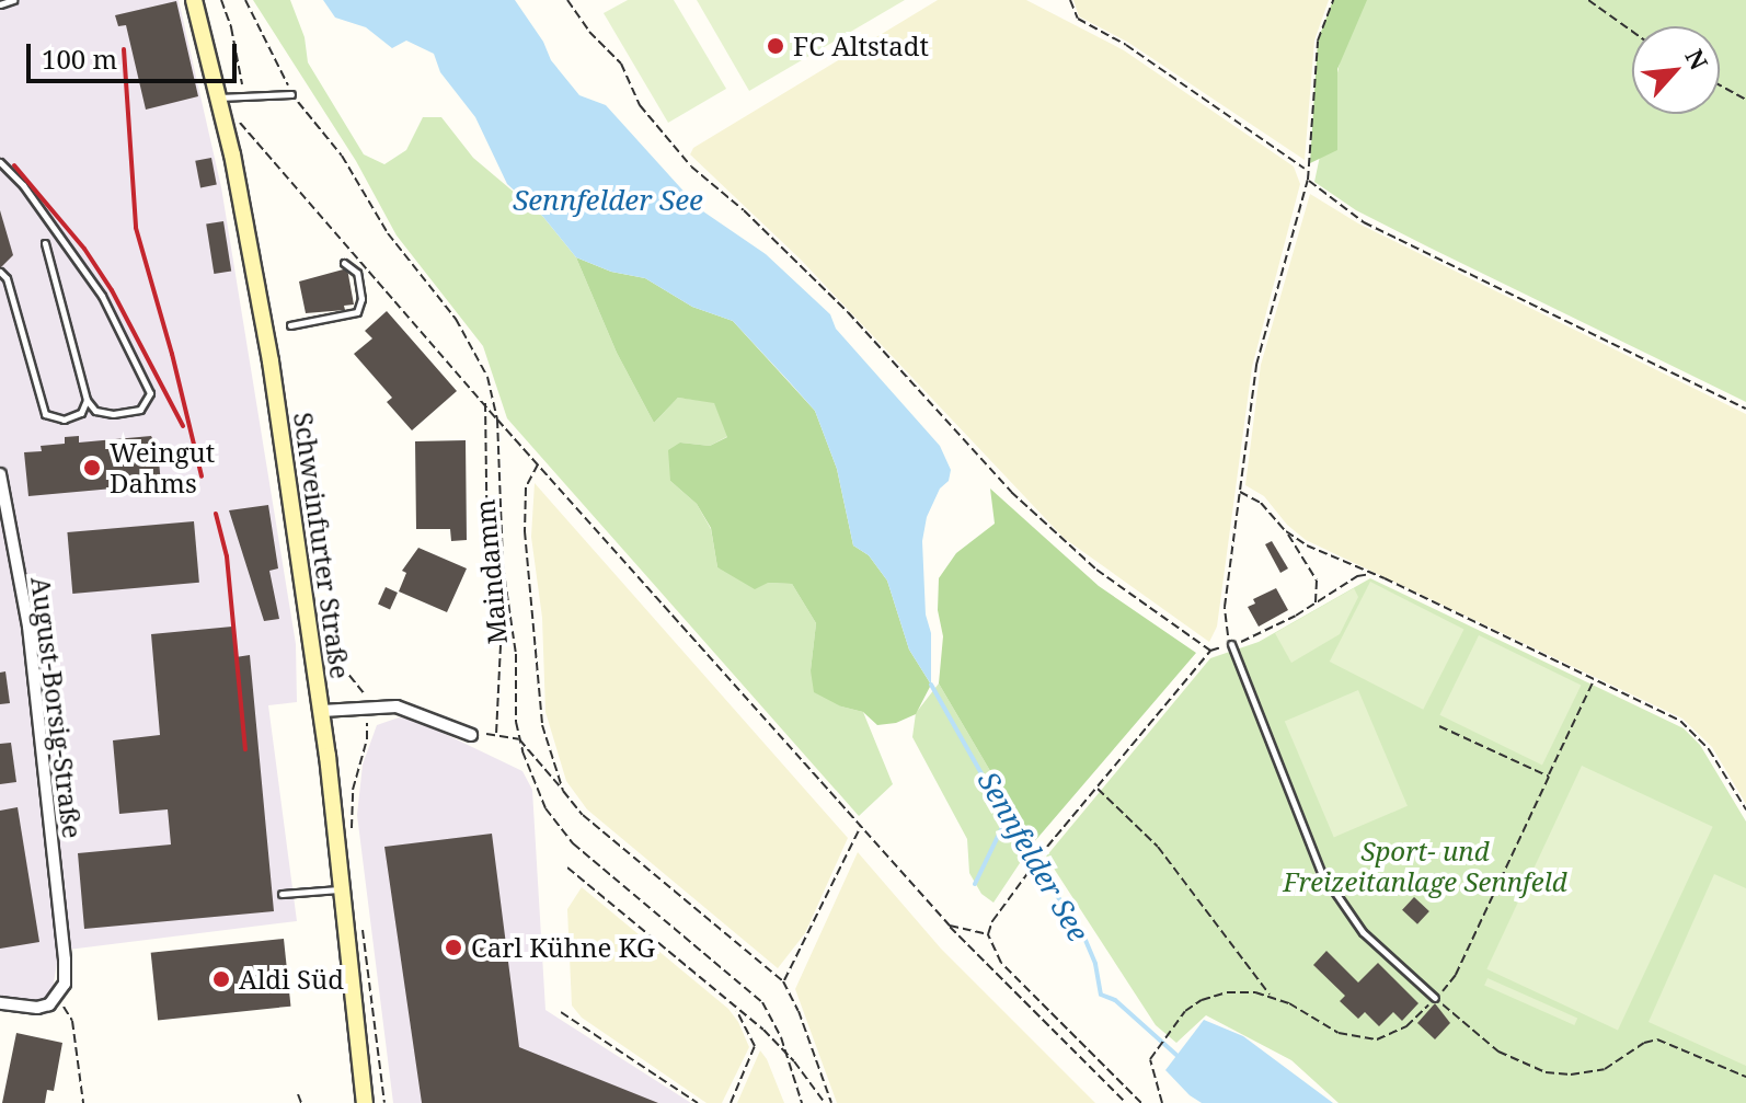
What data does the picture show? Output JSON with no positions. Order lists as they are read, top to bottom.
{
  "streets": {
    "main road": ["Schweinfurter Straße"],
    "street": ["August-Borsig-Straße"],
    "path": ["Maindamm"]
  },
  "water": ["Sennfelder See"],
  "parks": ["Sport- und Freizeitanlage Sennfeld"],
  "places": [
    "FC Altstadt",
    "Weingut Dahms",
    "Carl Kühne KG",
    "Aldi Süd"
  ],
  "scale_bar": "100 m",
  "north": "top right"
}
